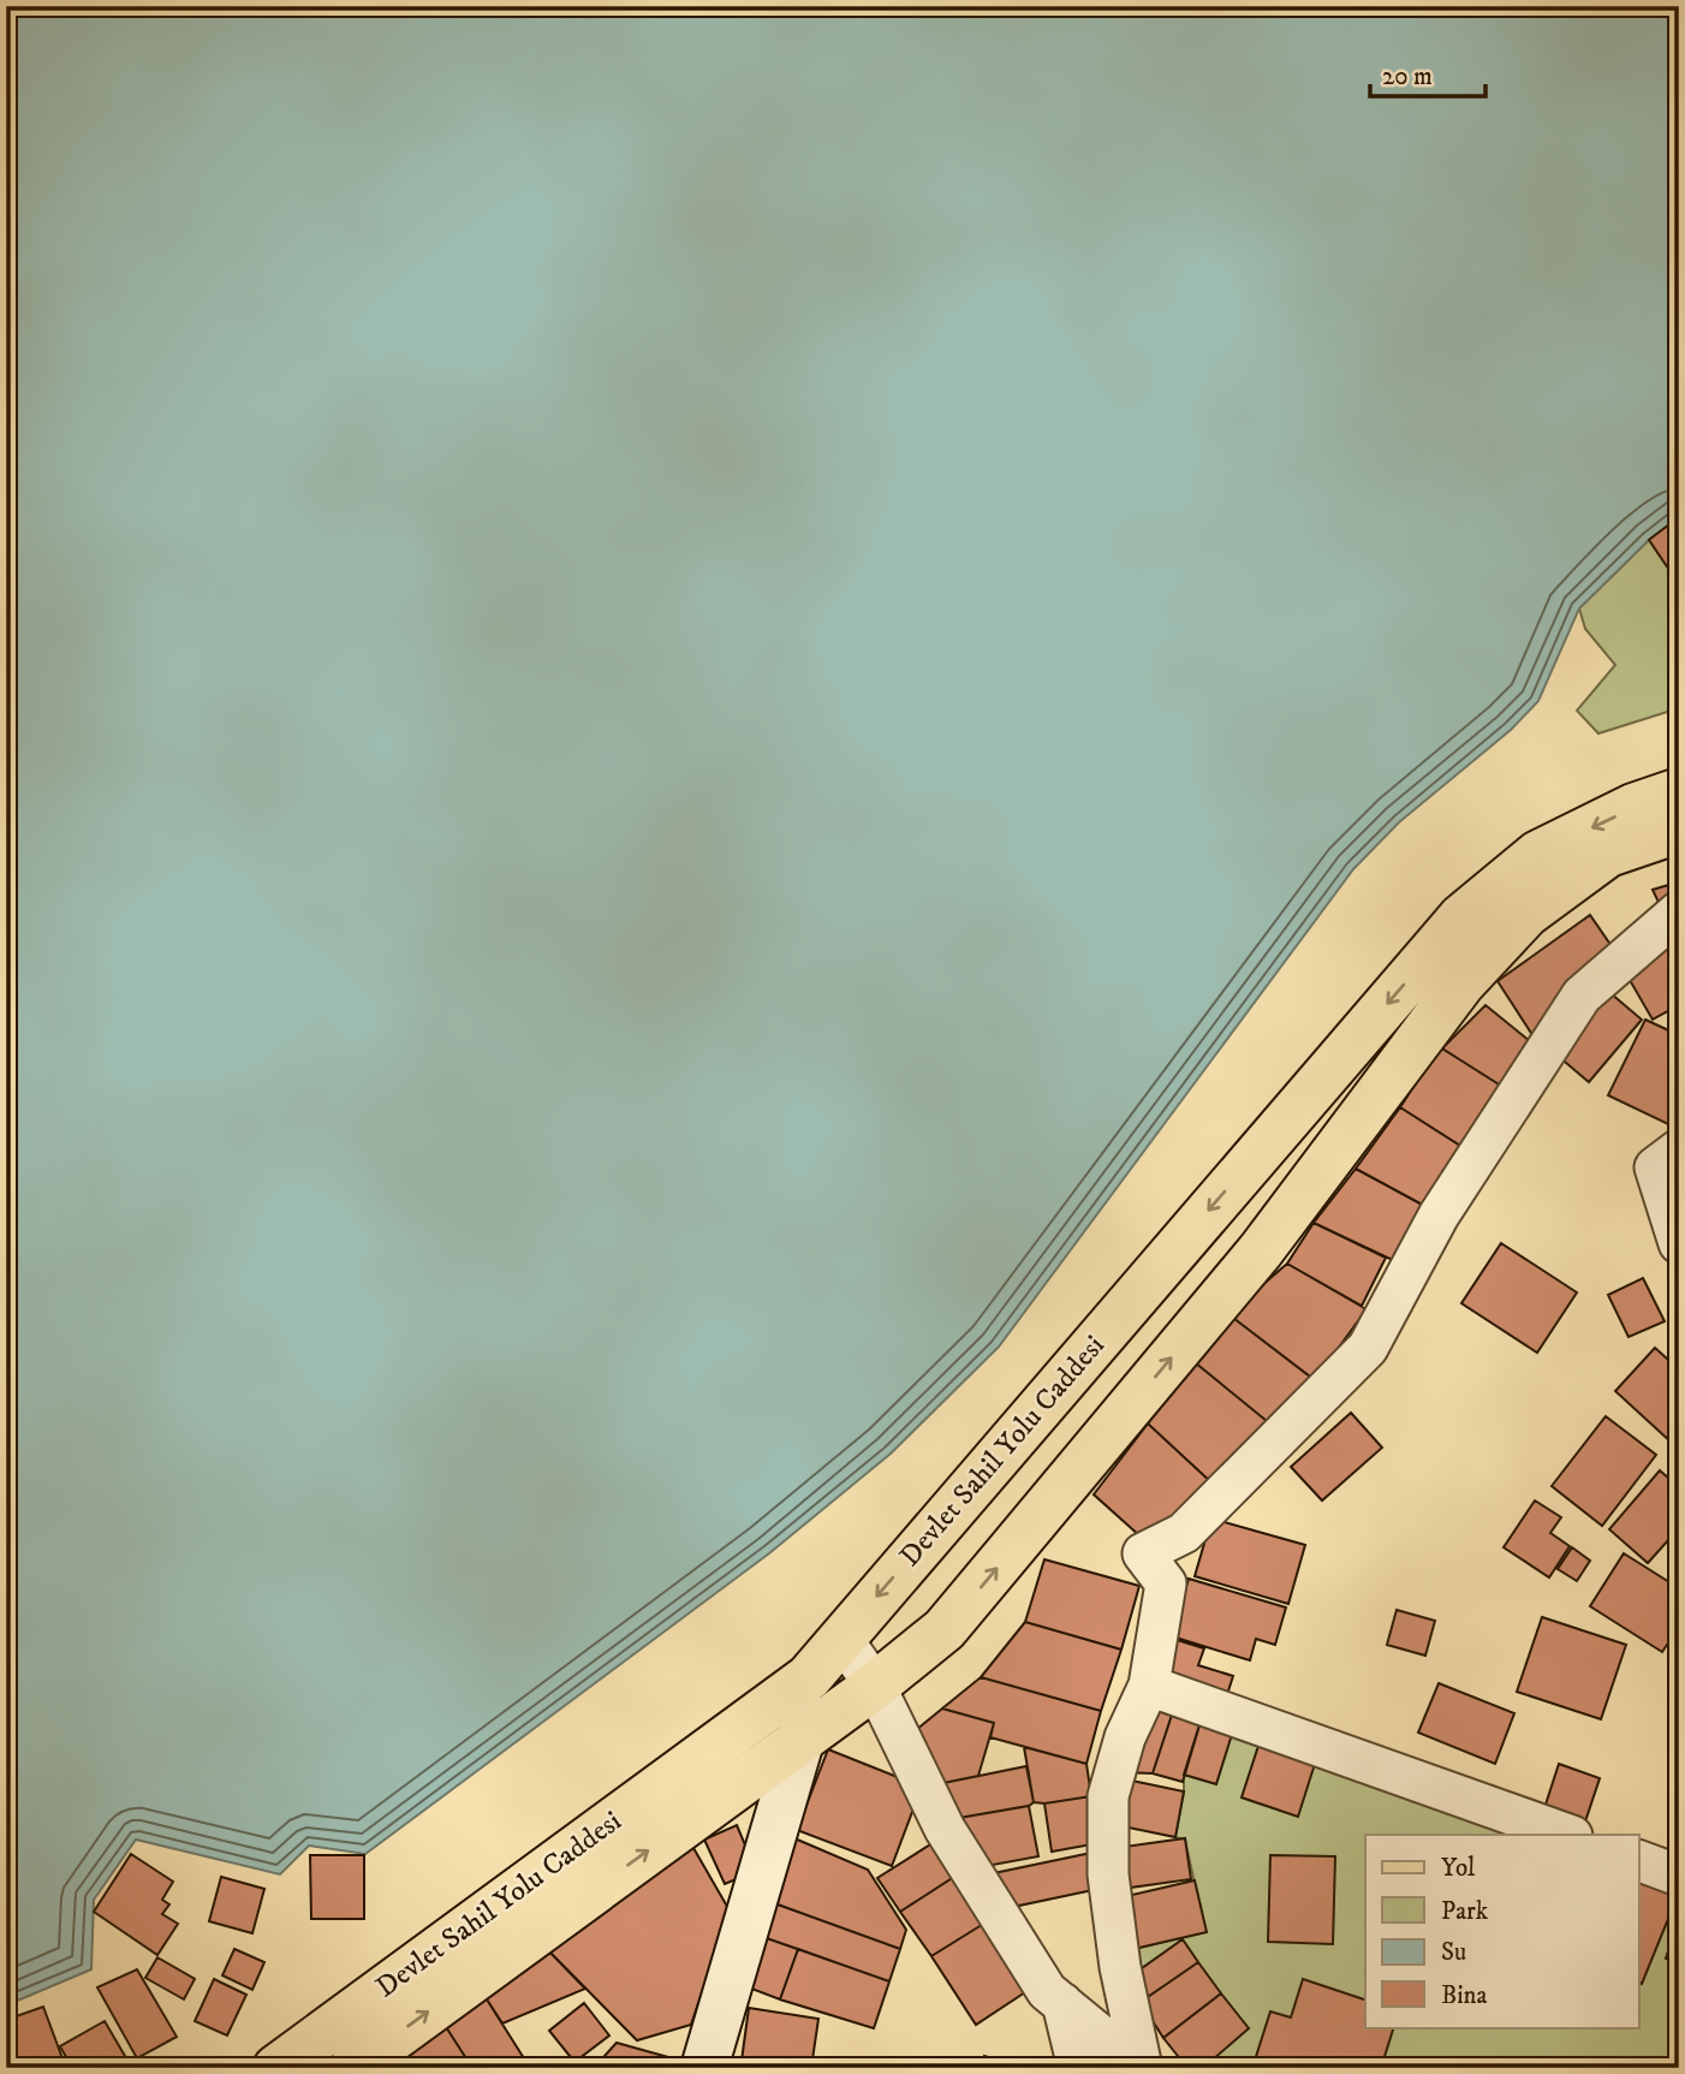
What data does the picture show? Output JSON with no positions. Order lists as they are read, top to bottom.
{
  "streets": {
    "main road": ["Devlet Sahil Yolu Caddesi"]
  },
  "legend": [
    "Yol",
    "Park",
    "Su",
    "Bina"
  ],
  "scale_bar": "20 m"
}
